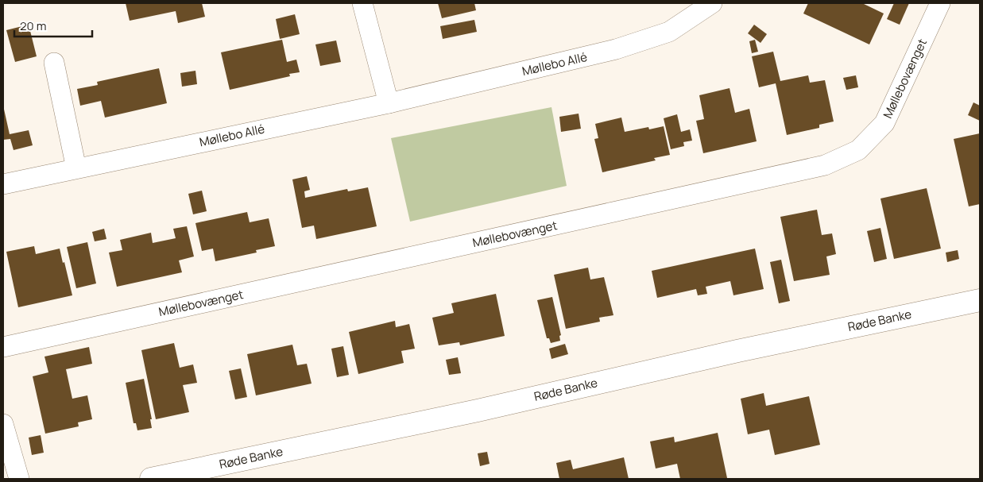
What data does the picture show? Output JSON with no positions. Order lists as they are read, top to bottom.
{
  "streets": {
    "street": ["Møllebo Allé", "Møllebovænget", "Røde Banke"]
  },
  "scale_bar": "20 m"
}
